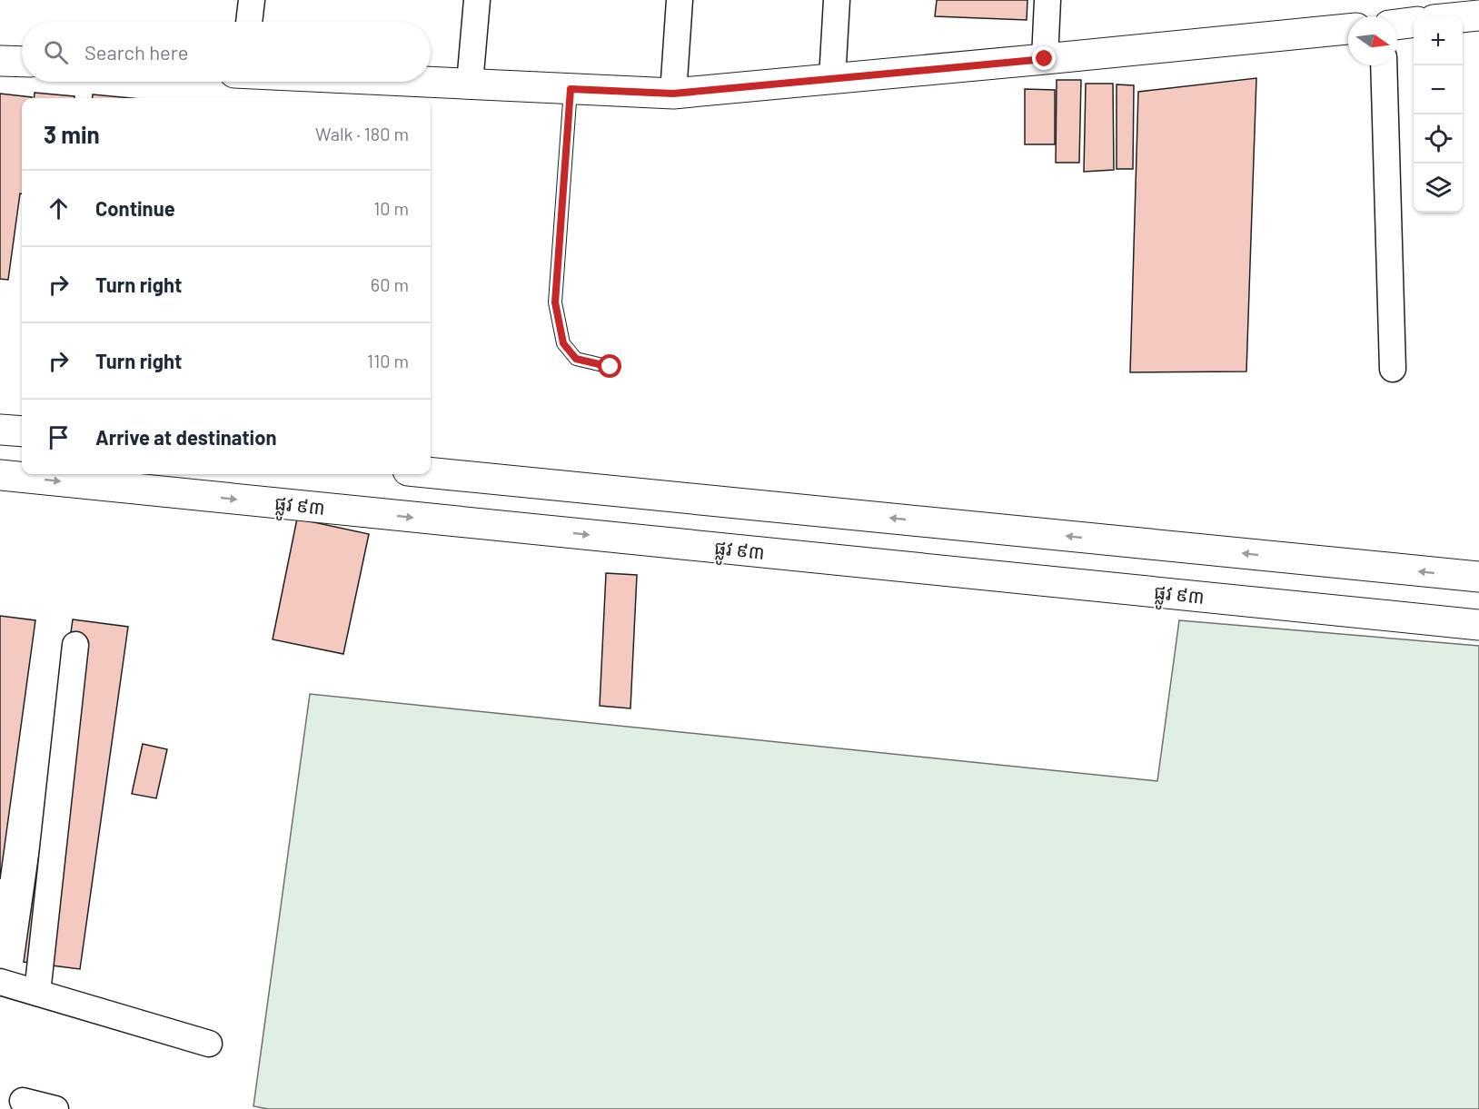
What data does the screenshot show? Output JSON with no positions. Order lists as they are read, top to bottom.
{
  "streets": {
    "street": ["ផ្លូវ ៩៣"]
  },
  "north": "right",
  "page": {
    "map_buttons": ["+", "−"],
    "search": "Search here",
    "heading": ["3 min", "Walk · 180 m"],
    "list": [
      ["Continue", "10 m"],
      ["Turn right", "60 m"],
      ["Turn right", "110 m"],
      "Arrive at destination"
    ]
  }
}
